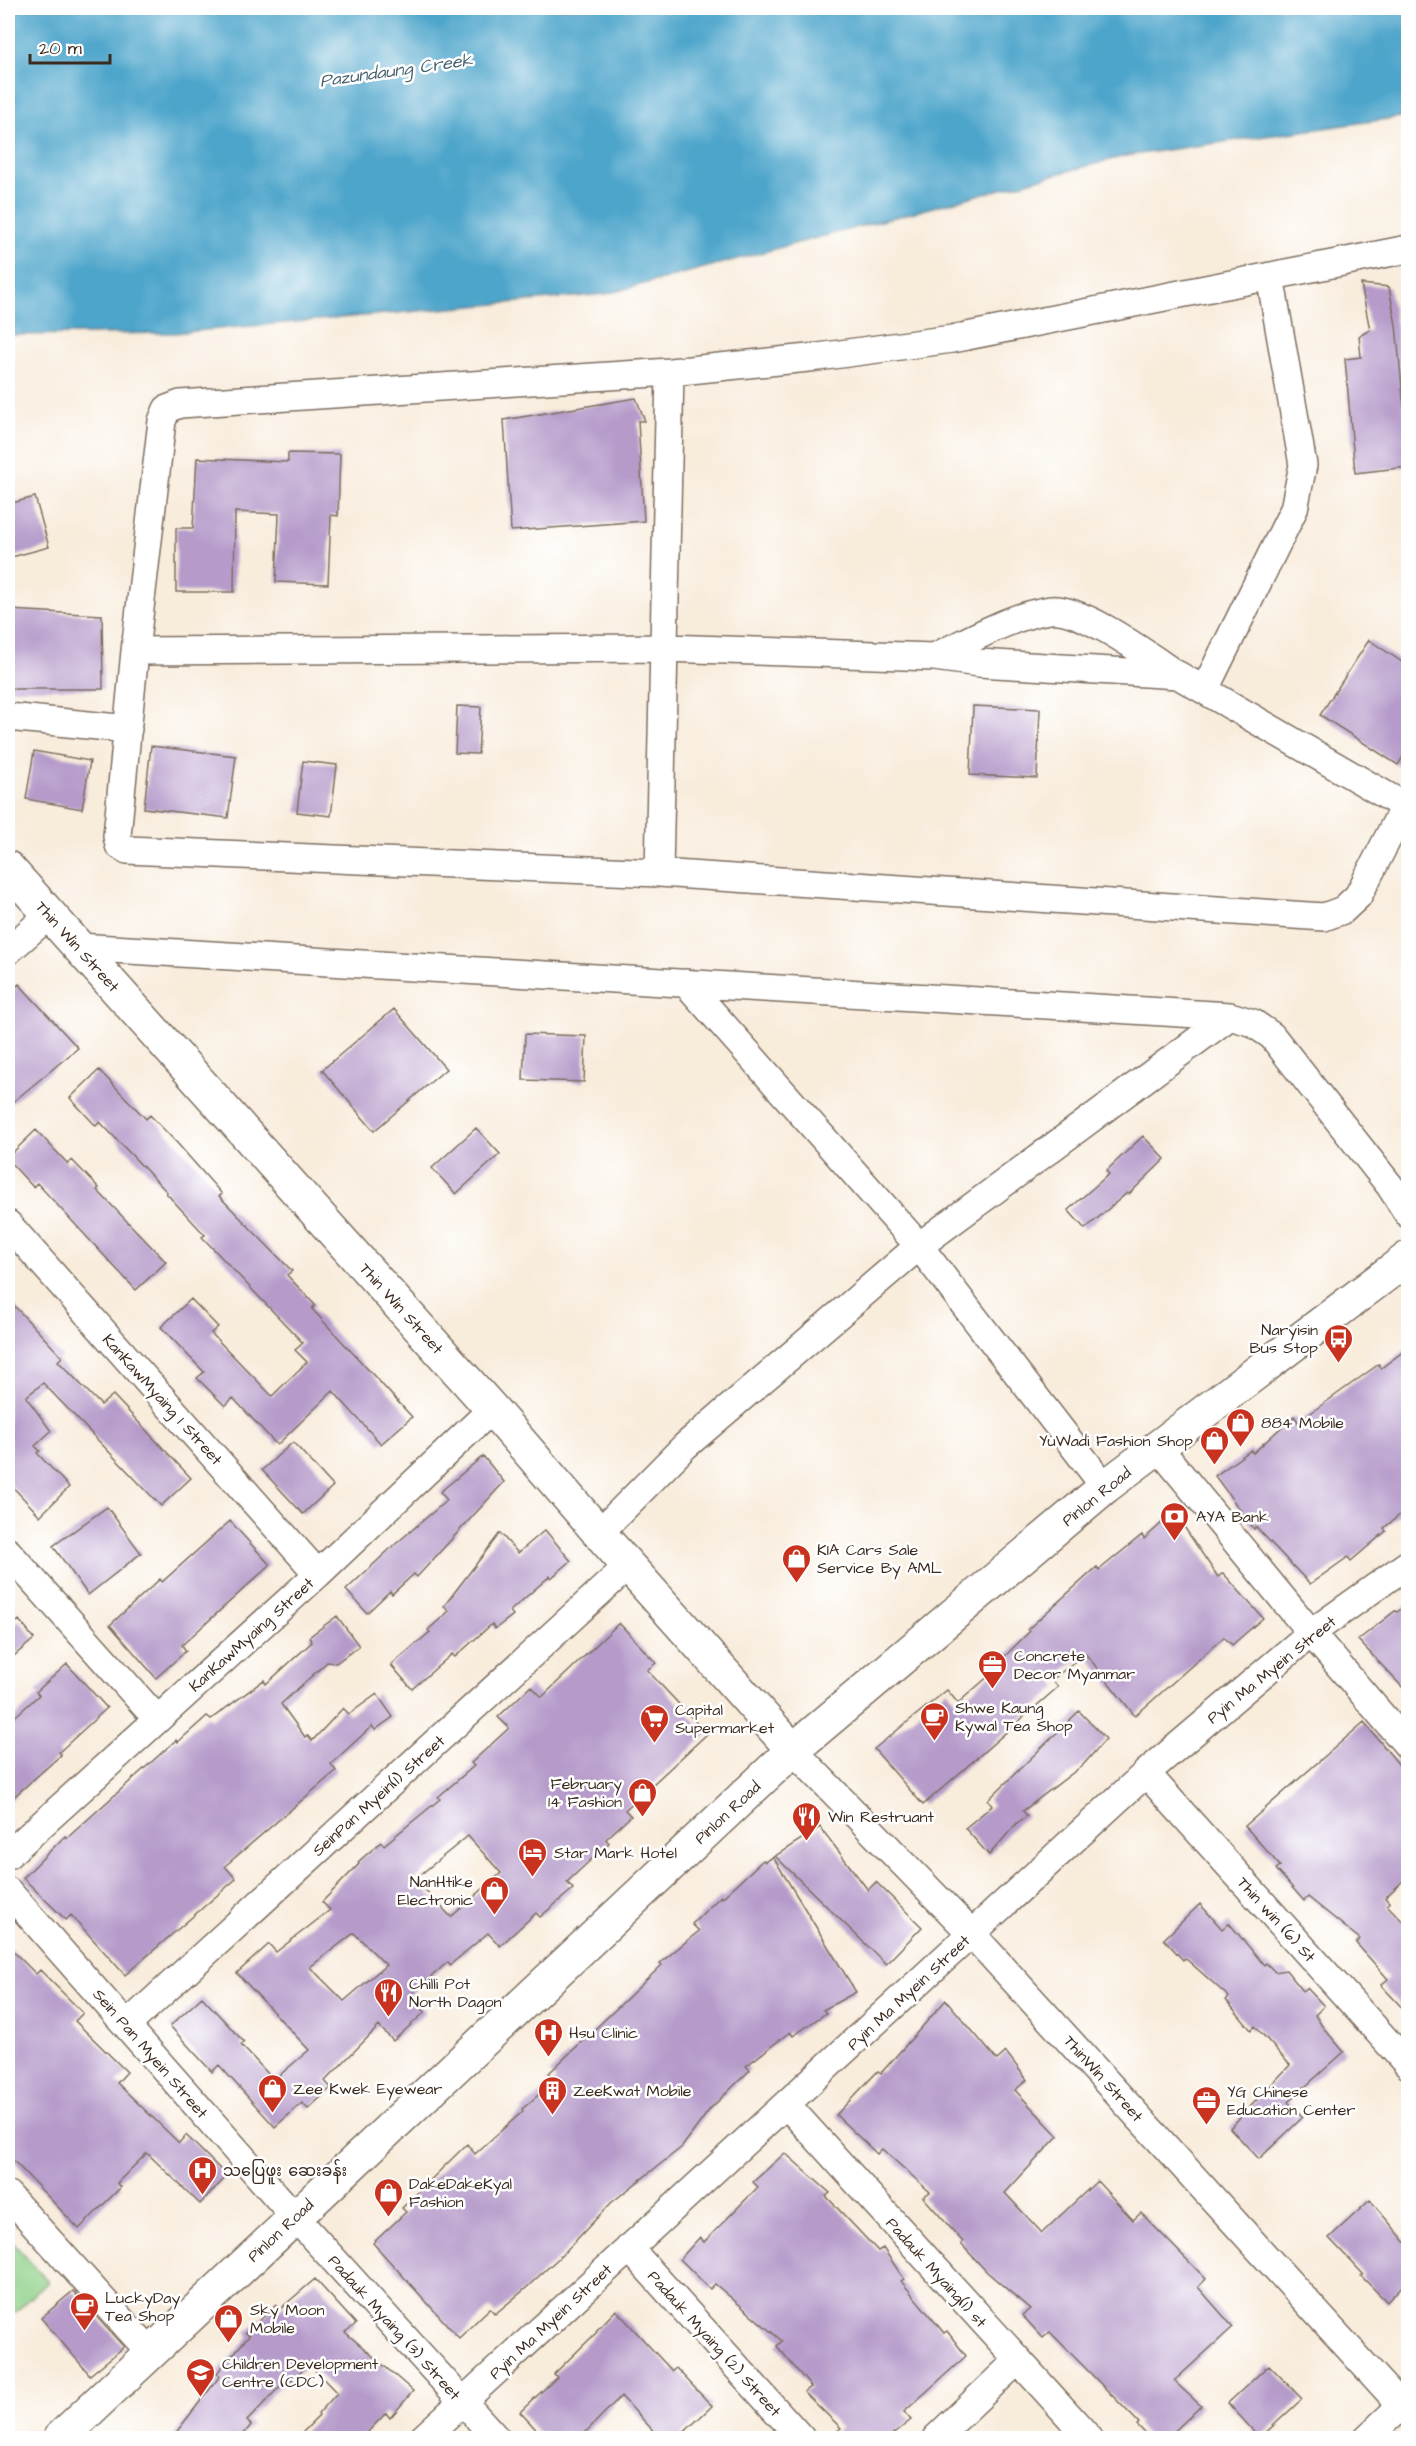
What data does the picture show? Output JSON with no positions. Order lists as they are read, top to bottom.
{
  "streets": {
    "main road": ["Thin Win Street", "Pinlon Road"],
    "street": [
      "KanKawMyaing 1 Street",
      "KanKawMyaing Street",
      "Pyin Ma Myein Street",
      "SeinPan Myein(1) Street",
      "Thin win (6) St",
      "Sein Pan Myein Street",
      "ThinWin Street",
      "Padauk Myaing(1) st",
      "Padauk Myaing (3) Street",
      "Padauk Myaing (2) Street"
    ]
  },
  "crossings": [
    ["Thin Win Street", "Pinlon Road"],
    ["Thin Win Street", "KanKawMyaing Street"],
    ["Thin Win Street", "SeinPan Myein(1) Street"],
    ["Thin Win Street", "ThinWin Street"],
    ["KanKawMyaing 1 Street", "KanKawMyaing Street"],
    ["Pinlon Road", "Sein Pan Myein Street"],
    ["Pinlon Road", "ThinWin Street"],
    ["Pinlon Road", "Padauk Myaing (3) Street"],
    ["Pyin Ma Myein Street", "Thin win (6) St"],
    ["Pyin Ma Myein Street", "ThinWin Street"],
    ["Pyin Ma Myein Street", "Padauk Myaing(1) st"],
    ["Pyin Ma Myein Street", "Padauk Myaing (3) Street"],
    ["Pyin Ma Myein Street", "Padauk Myaing (2) Street"],
    ["SeinPan Myein(1) Street", "Sein Pan Myein Street"],
    ["Sein Pan Myein Street", "Padauk Myaing (3) Street"]
  ],
  "water": ["Pazundaung Creek"],
  "places": {
    "bus stop": ["Naryisin Bus Stop"],
    "shop": [
      "884 Mobile",
      "YuWadi Fashion Shop",
      "KIA Cars Sale Service By AML",
      "February 14 Fashion",
      "NanHtike Electronic",
      "Zee Kwek Eyewear",
      "DakeDakeKyal Fashion",
      "Sky Moon Mobile"
    ],
    "bank": ["AYA Bank"],
    "office": ["Concrete Decor Myanmar", "YG Chinese Education Center"],
    "cafe": ["Shwe Kaung Kywal Tea Shop", "LuckyDay Tea Shop"],
    "supermarket": ["Capital Supermarket"],
    "restaurant": ["Win Restruant", "Chilli Pot North Dagon"],
    "hotel": ["Star Mark Hotel"],
    "hospital": ["Hsu Clinic", "သပြေဖူး ဆေးခန်း"],
    "building": ["ZeeKwat Mobile"],
    "school or university": ["Children Development Centre (CDC)"]
  },
  "scale_bar": "20 m"
}
